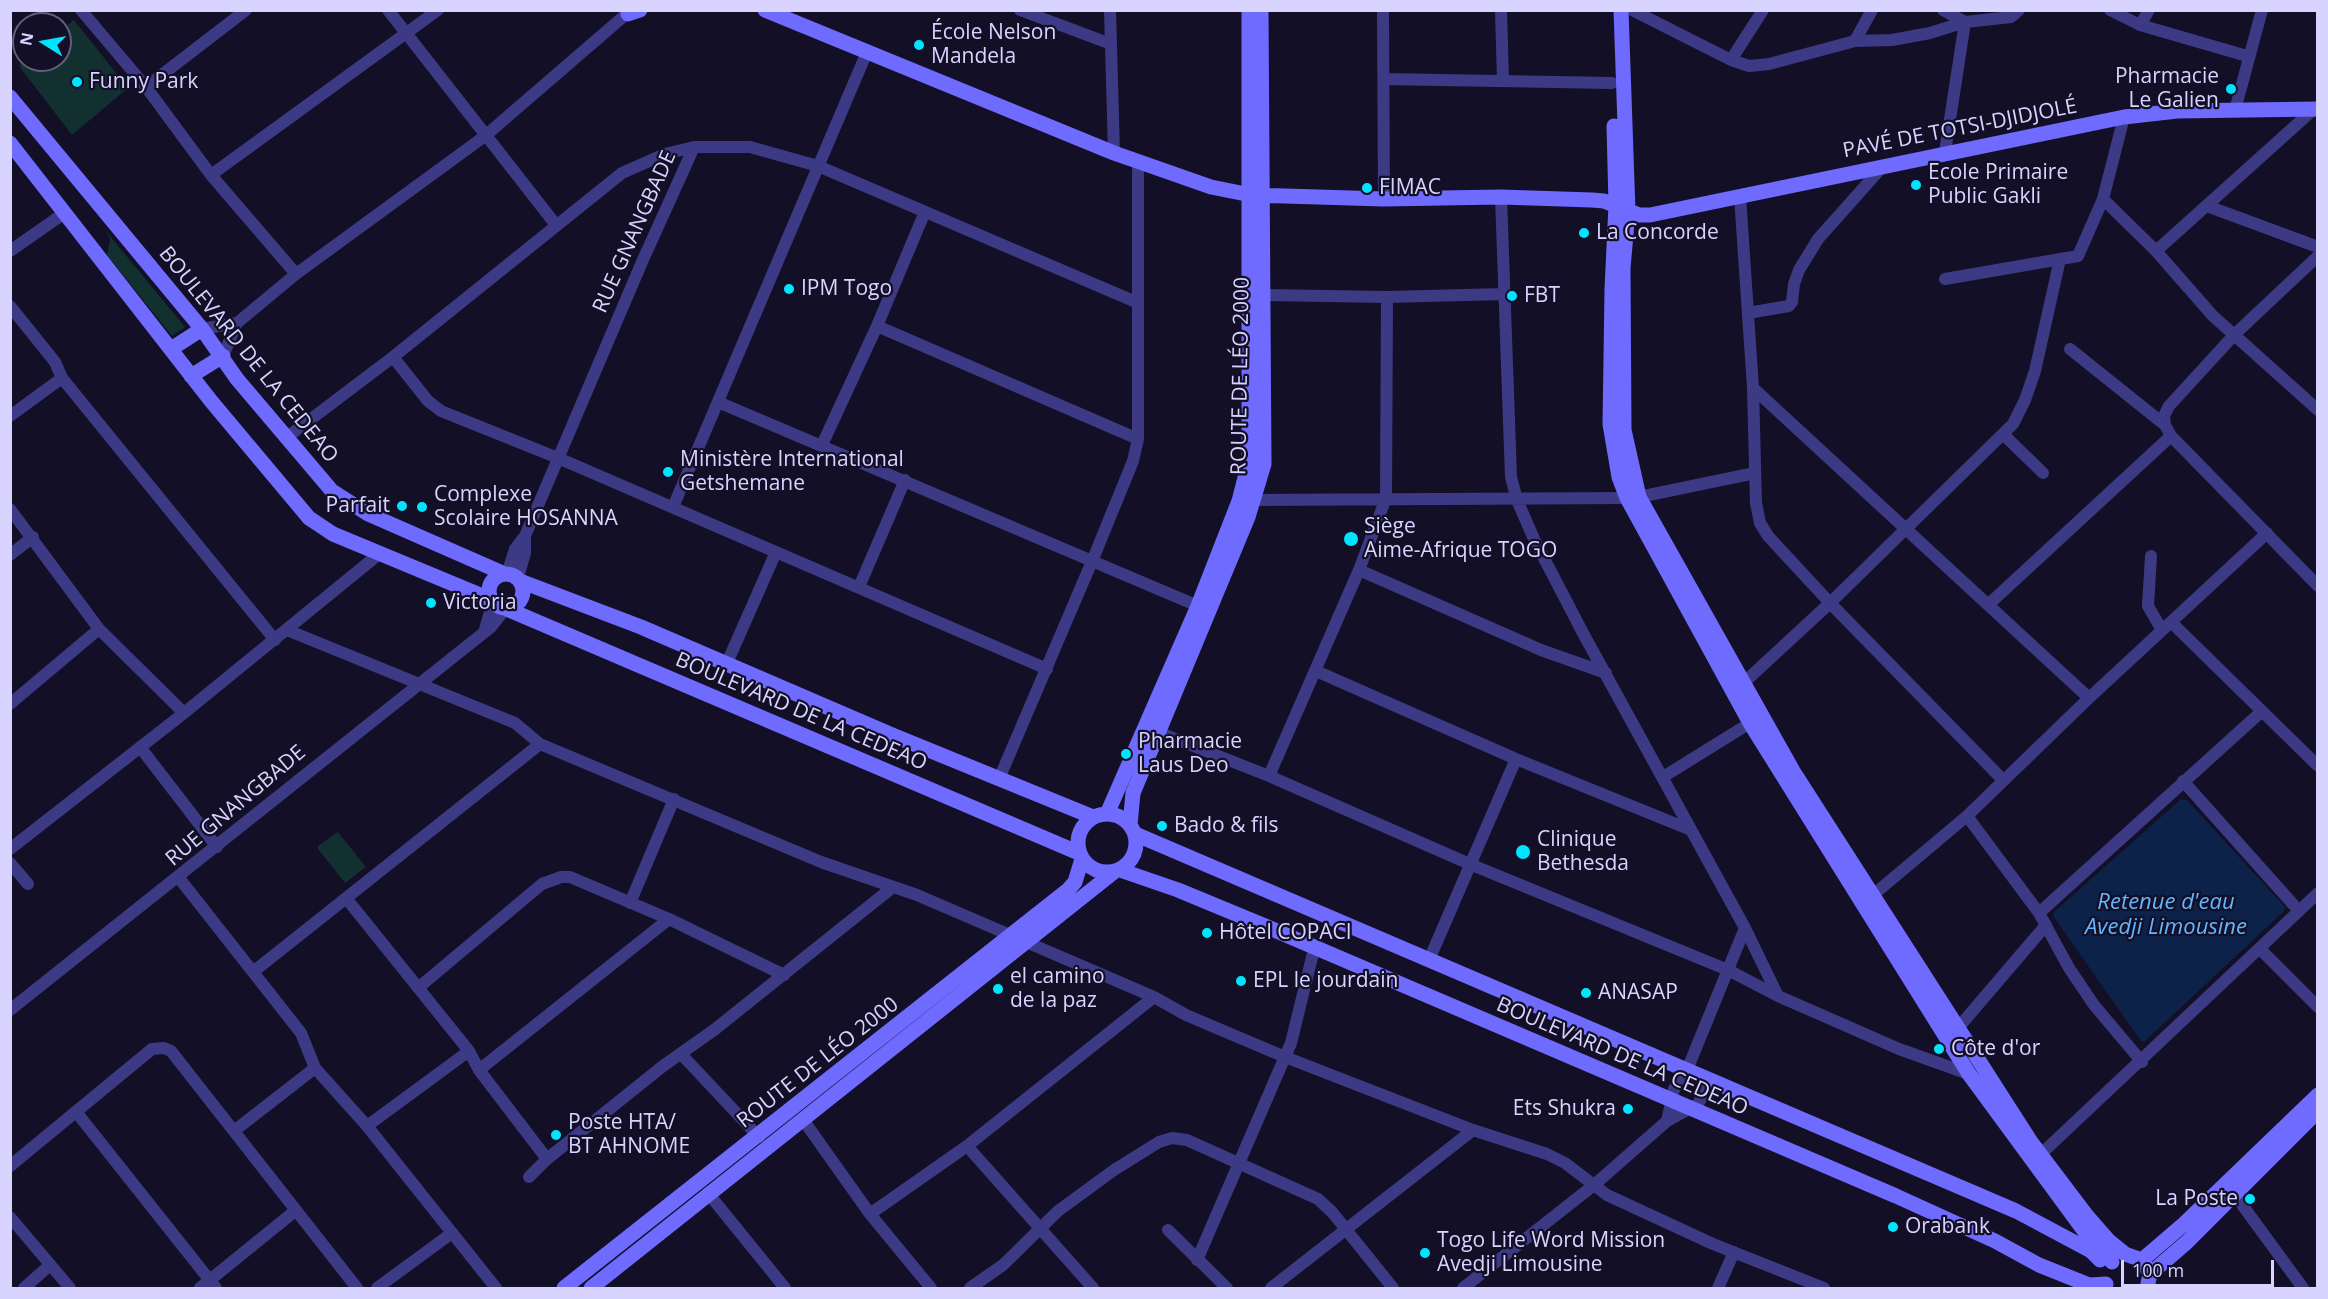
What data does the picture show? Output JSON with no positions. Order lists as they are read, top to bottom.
{
  "streets": {
    "main road": ["PAVÉ DE TOTSI-DJIDJOLÉ", "BOULEVARD DE LA CEDEAO", "ROUTE DE LÉO 2000"],
    "street": ["RUE GNANGBADE"]
  },
  "crossings": [
    ["PAVÉ DE TOTSI-DJIDJOLÉ", "ROUTE DE LÉO 2000"],
    ["RUE GNANGBADE", "BOULEVARD DE LA CEDEAO"],
    ["BOULEVARD DE LA CEDEAO", "ROUTE DE LÉO 2000"]
  ],
  "water": ["Retenue d'eau Avedji Limousine"],
  "places": [
    "École Nelson Mandela",
    "Funny Park",
    "Pharmacie Le Galien",
    "Ecole Primaire Public Gakli",
    "FIMAC",
    "La Concorde",
    "IPM Togo",
    "FBT",
    "Ministère International Getshemane",
    "Parfait",
    "Complexe Scolaire HOSANNA",
    "Siège Aime-Afrique TOGO",
    "Victoria",
    "Pharmacie Laus Deo",
    "Bado & fils",
    "Clinique Bethesda",
    "Hôtel COPACI",
    "EPL le jourdain",
    "el camino de la paz",
    "ANASAP",
    "Côte d'or",
    "Ets Shukra",
    "Poste HTA/ BT AHNOME",
    "La Poste",
    "Orabank",
    "Togo Life Word Mission Avedji Limousine"
  ],
  "scale_bar": "100 m",
  "north": "left"
}
